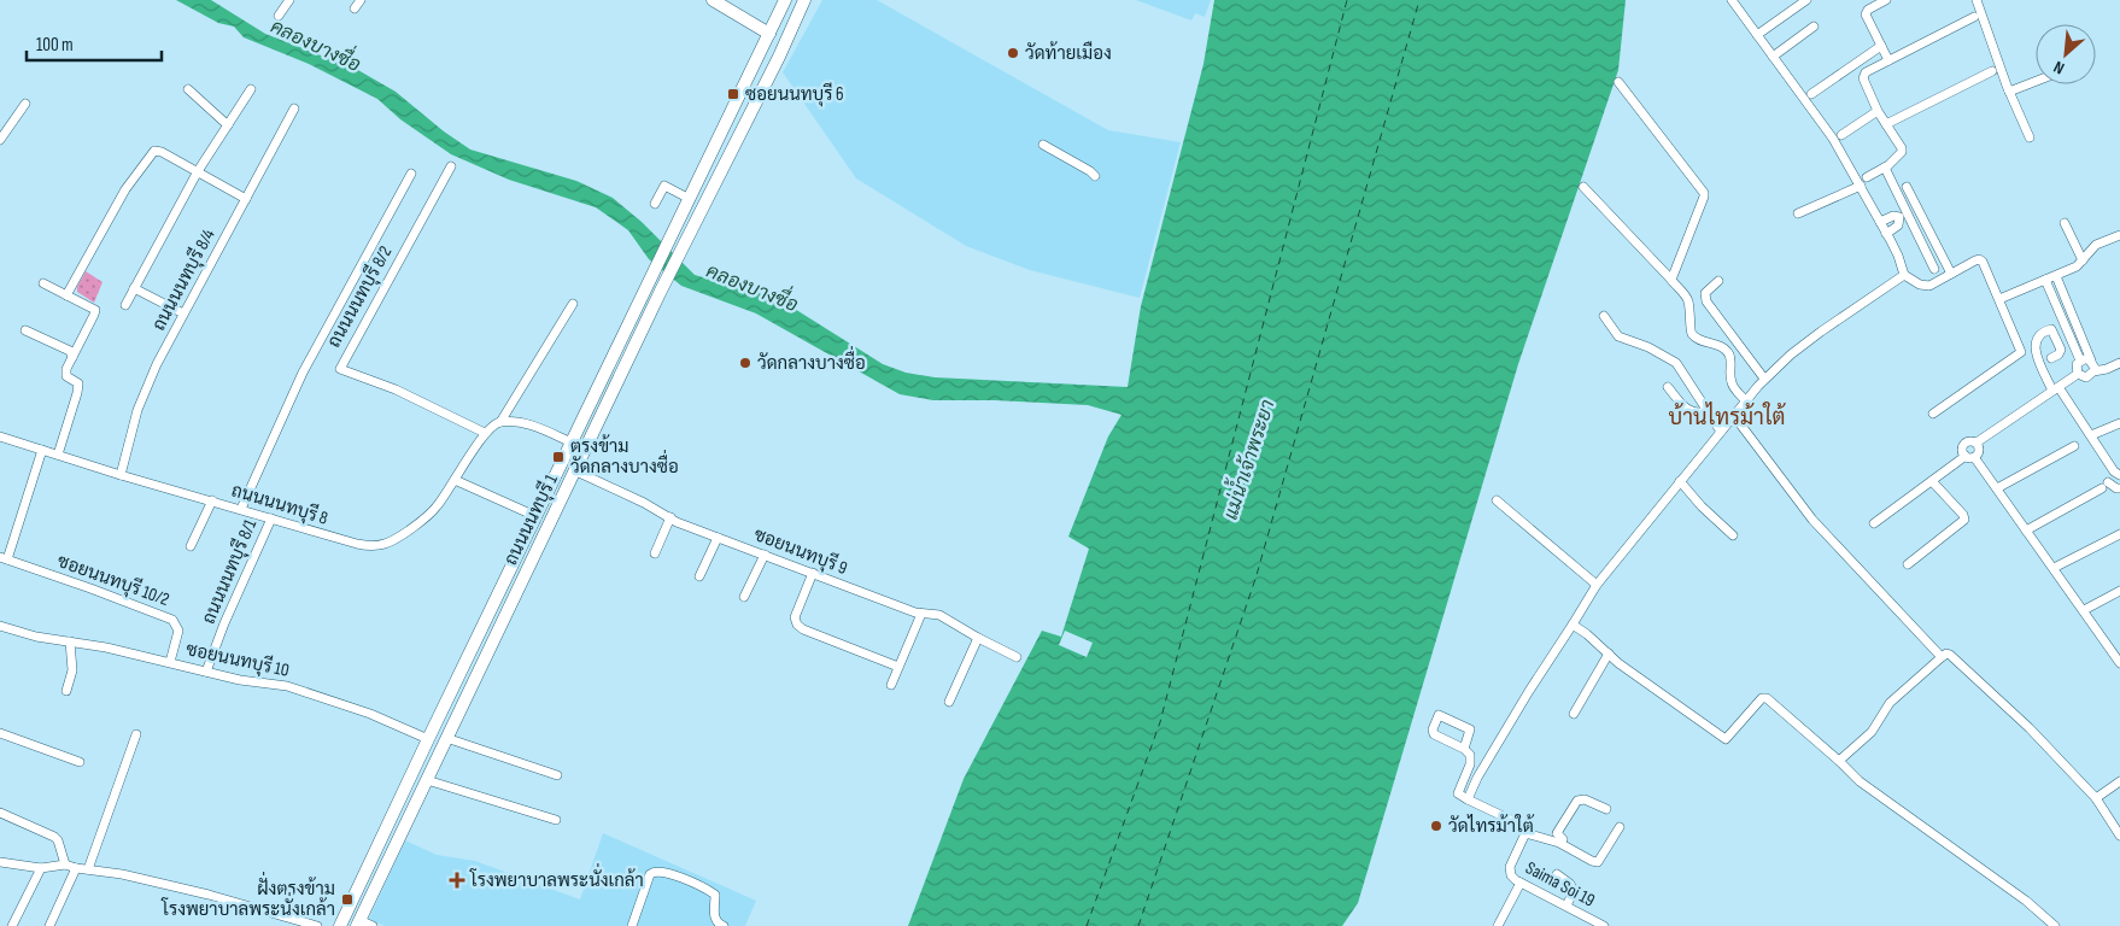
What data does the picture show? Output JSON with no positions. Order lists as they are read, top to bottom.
{
  "streets": {
    "main road": ["ถนนนนทบุรี 1"],
    "street": [
      "ถนนนนทบุรี 8/4",
      "ถนนนนทบุรี 8/2",
      "ถนนนนทบุรี 8",
      "ซอยนนทบุรี 9",
      "ถนนนนทบุรี 8/1",
      "ซอยนนทบุรี 10/2",
      "ซอยนนทบุรี 10",
      "Saima Soi 19"
    ]
  },
  "crossings": [
    ["ถนนนนทบุรี 8/4", "ถนนนนทบุรี 8"],
    ["ถนนนนทบุรี 8/2", "ถนนนนทบุรี 8"],
    ["ถนนนนทบุรี 8", "ถนนนนทบุรี 8/1"],
    ["ถนนนนทบุรี 1", "ซอยนนทบุรี 9"],
    ["ถนนนนทบุรี 1", "ซอยนนทบุรี 10"],
    ["ถนนนนทบุรี 8/1", "ซอยนนทบุรี 10"],
    ["ซอยนนทบุรี 10/2", "ซอยนนทบุรี 10"]
  ],
  "districts": ["บ้านไทรม้าใต้"],
  "water": ["คลองบางซื่อ", "แม่น้ำเจ้าพระยา"],
  "places": {
    "other": ["วัดท้ายเมือง", "วัดกลางบางซื่อ", "วัดไทรม้าใต้"],
    "transit": ["ซอยนนทบุรี 6", "ตรงข้าม วัดกลางบางซื่อ", "ฝั่งตรงข้าม โรงพยาบาลพระนั่งเกล้า"],
    "health": ["โรงพยาบาลพระนั่งเกล้า"]
  },
  "scale_bar": "100 m",
  "north": "bottom left"
}
